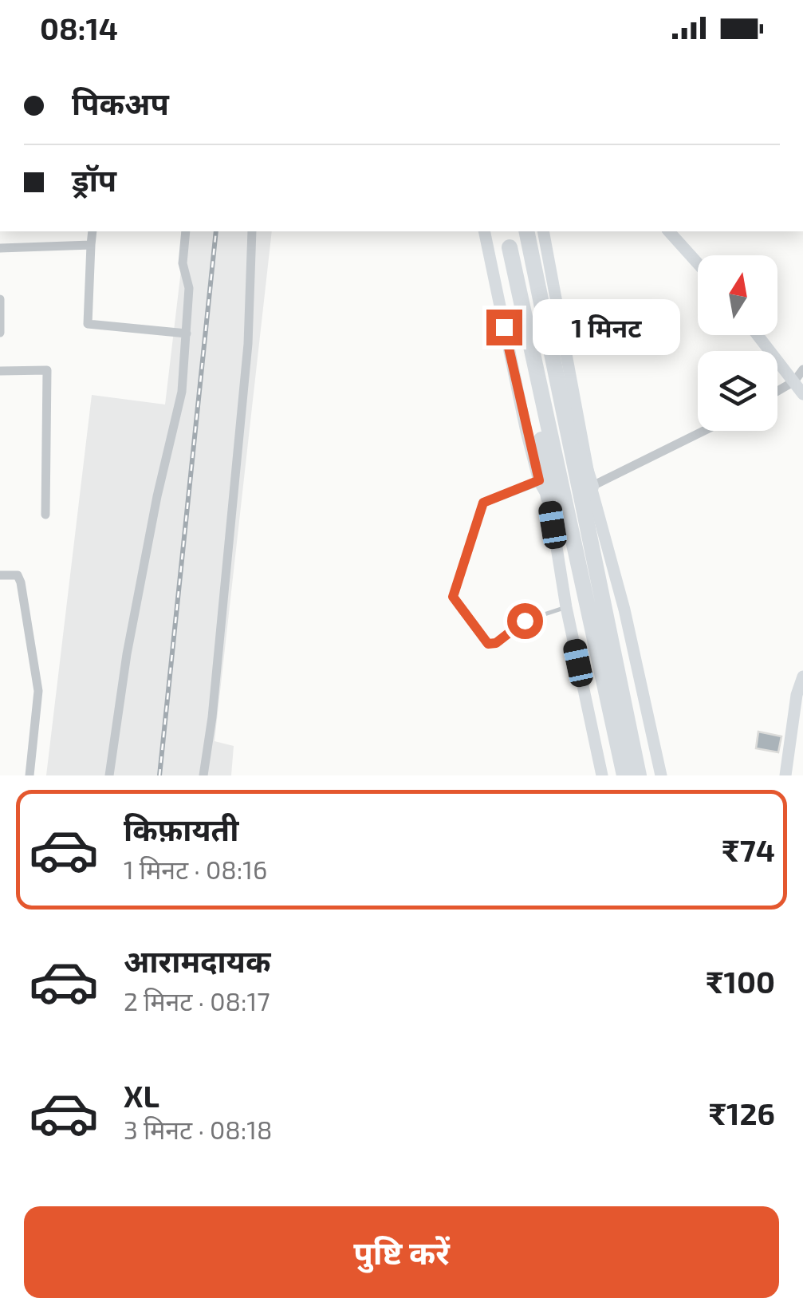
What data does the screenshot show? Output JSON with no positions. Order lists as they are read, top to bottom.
{
  "north": "top",
  "page": {
    "status": "08:14",
    "banner": ["पिकअप", "ड्रॉप"],
    "bubble": "1 मिनट",
    "list": [
      {
        "name": "किफ़ायती",
        "note": "1 मिनट · 08:16",
        "value": "₹74"
      },
      {
        "name": "आरामदायक",
        "note": "2 मिनट · 08:17",
        "value": "₹100"
      },
      {
        "name": "XL",
        "note": "3 मिनट · 08:18",
        "value": "₹126"
      }
    ],
    "buttons": "पुष्टि करें"
  }
}
